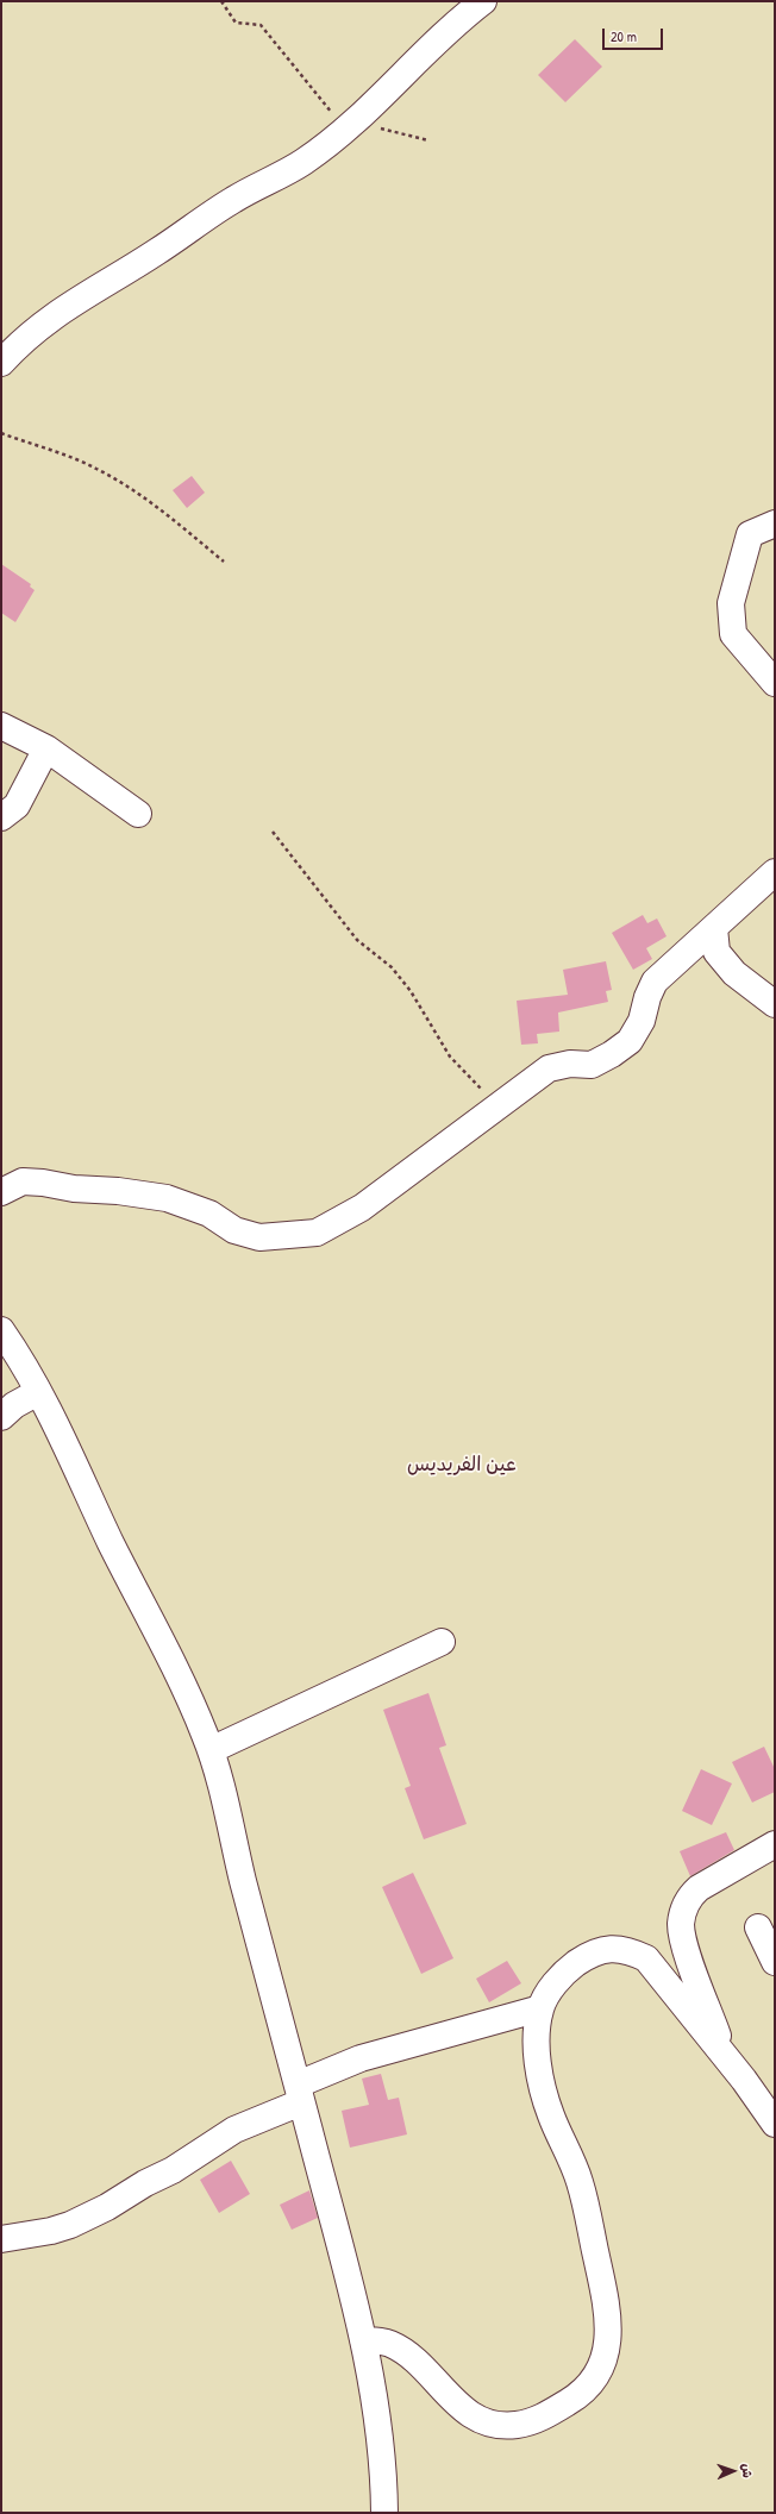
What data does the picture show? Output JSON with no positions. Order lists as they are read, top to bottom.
{
  "districts": ["عين الفريديس"],
  "scale_bar": "20 m",
  "north": "right"
}
